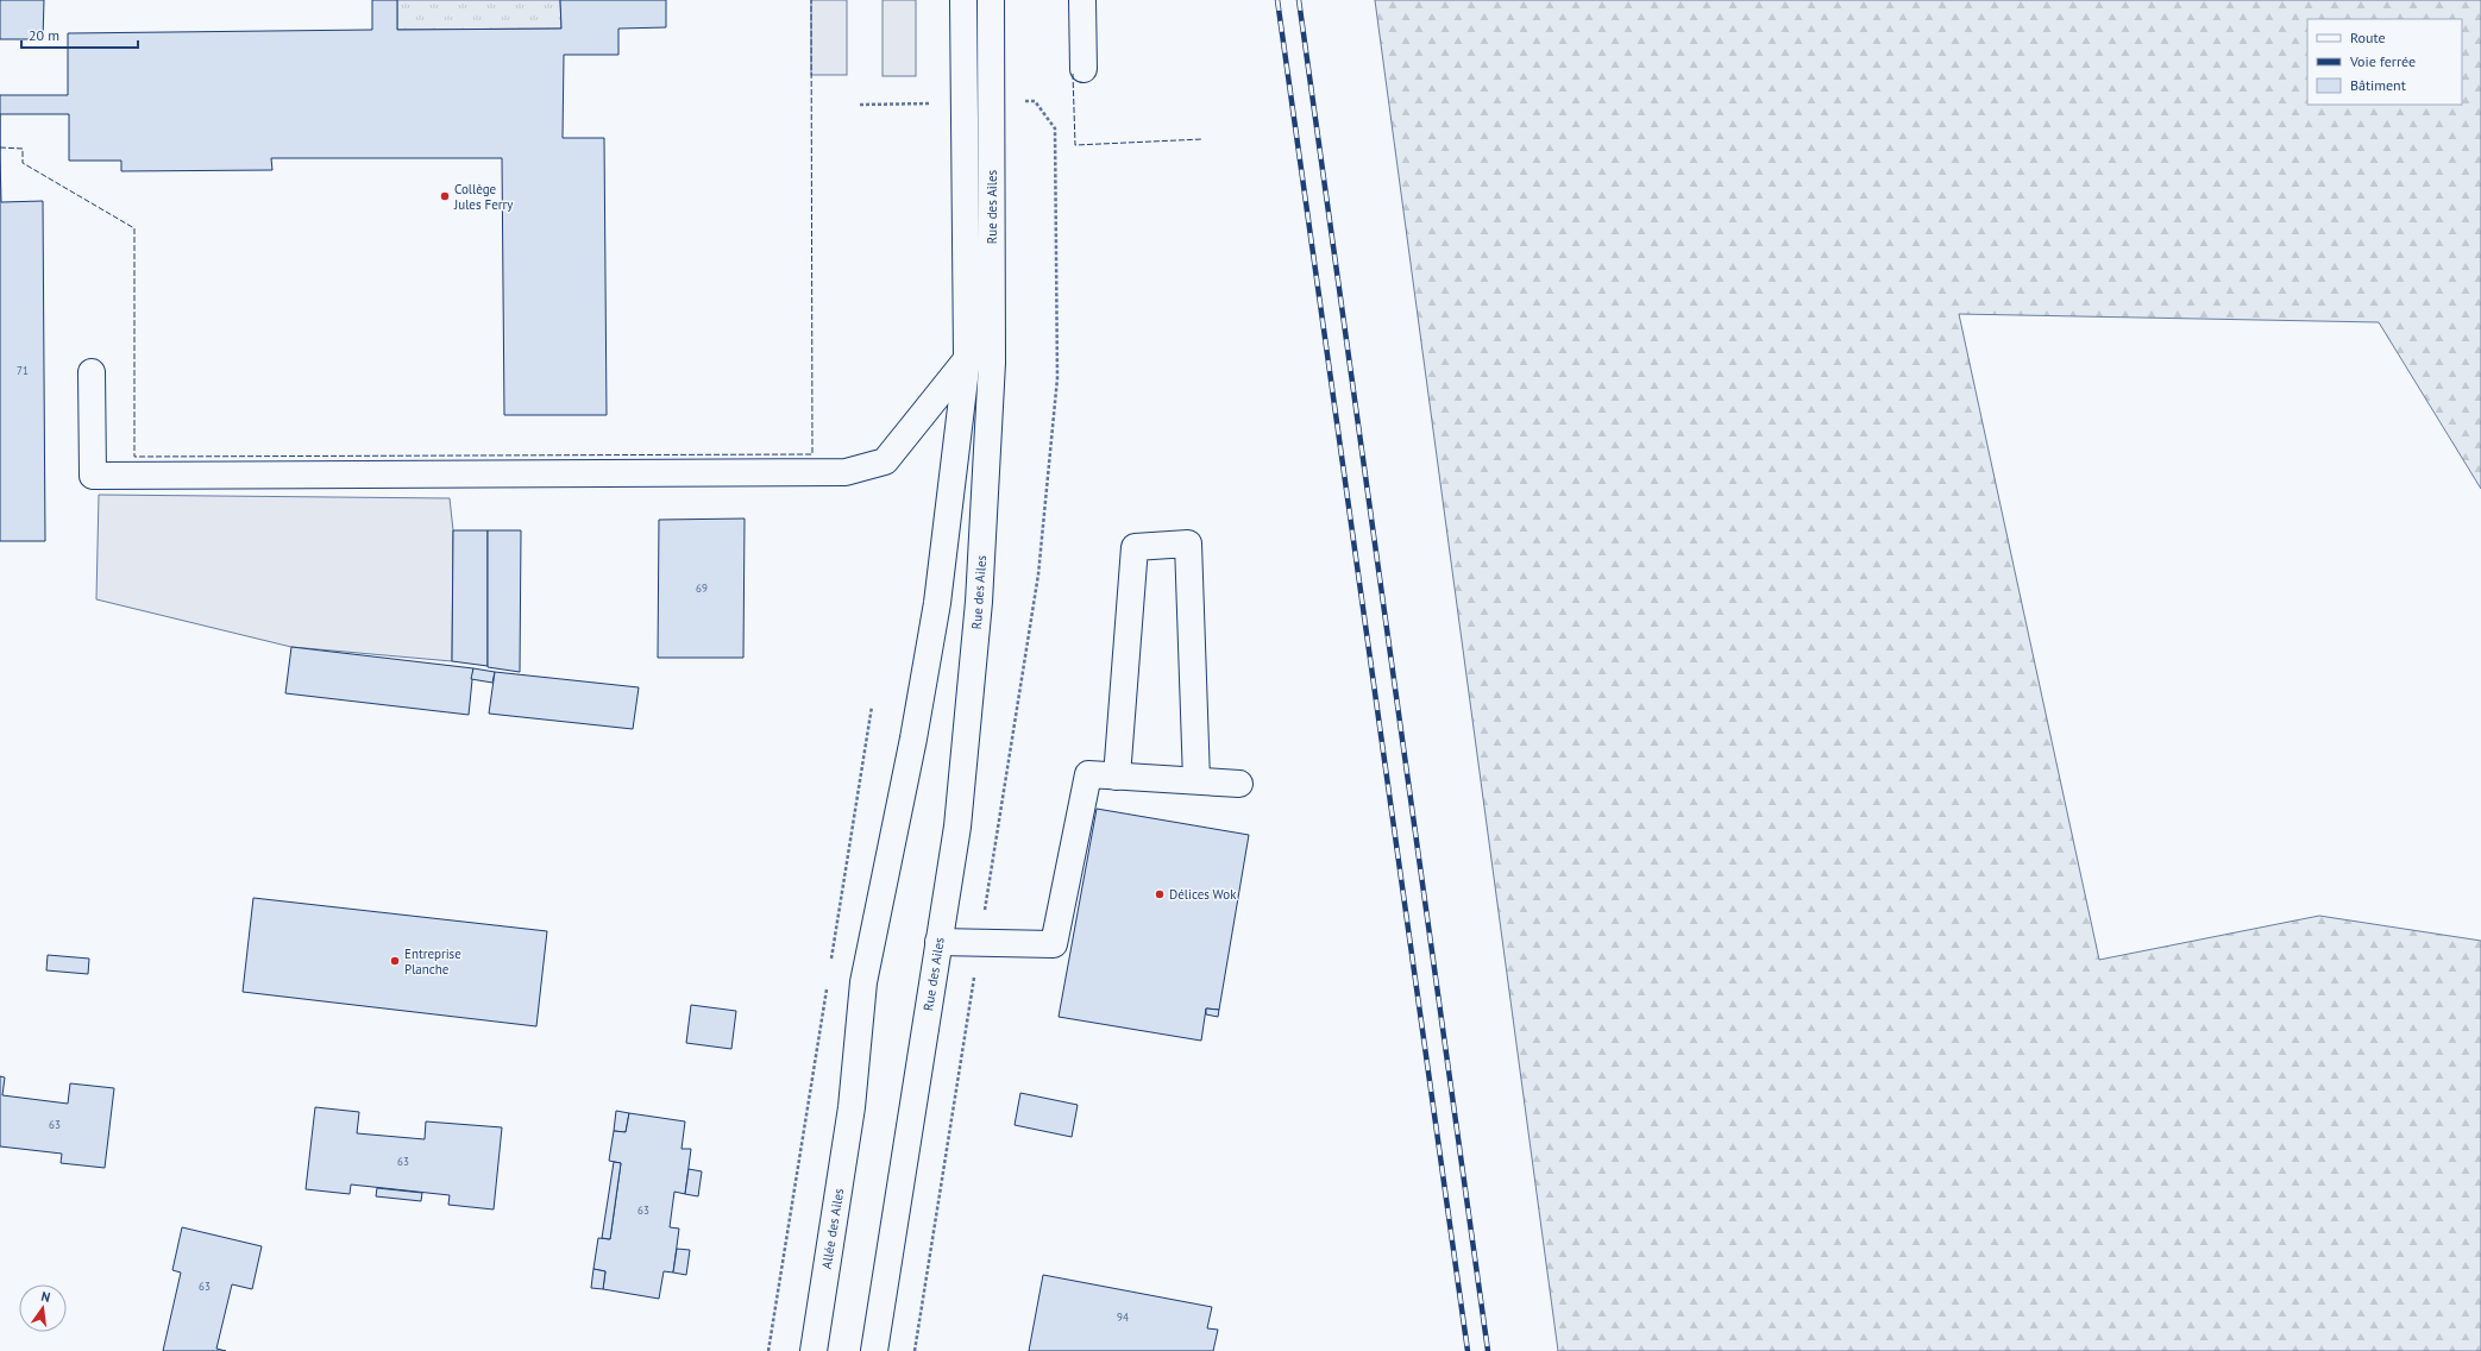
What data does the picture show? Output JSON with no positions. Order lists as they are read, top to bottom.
{
  "streets": {
    "main road": ["Rue des Ailes", "Allée des Ailes"]
  },
  "crossings": [
    ["Rue des Ailes", "Allée des Ailes"]
  ],
  "places": ["Collège Jules Ferry", "Délices Wok", "Entreprise Planche"],
  "house_numbers": [
    "71",
    "69",
    "63",
    "63",
    "63",
    "63",
    "94"
  ],
  "legend": ["Route", "Voie ferrée", "Bâtiment"],
  "scale_bar": "20 m",
  "north": "top"
}
